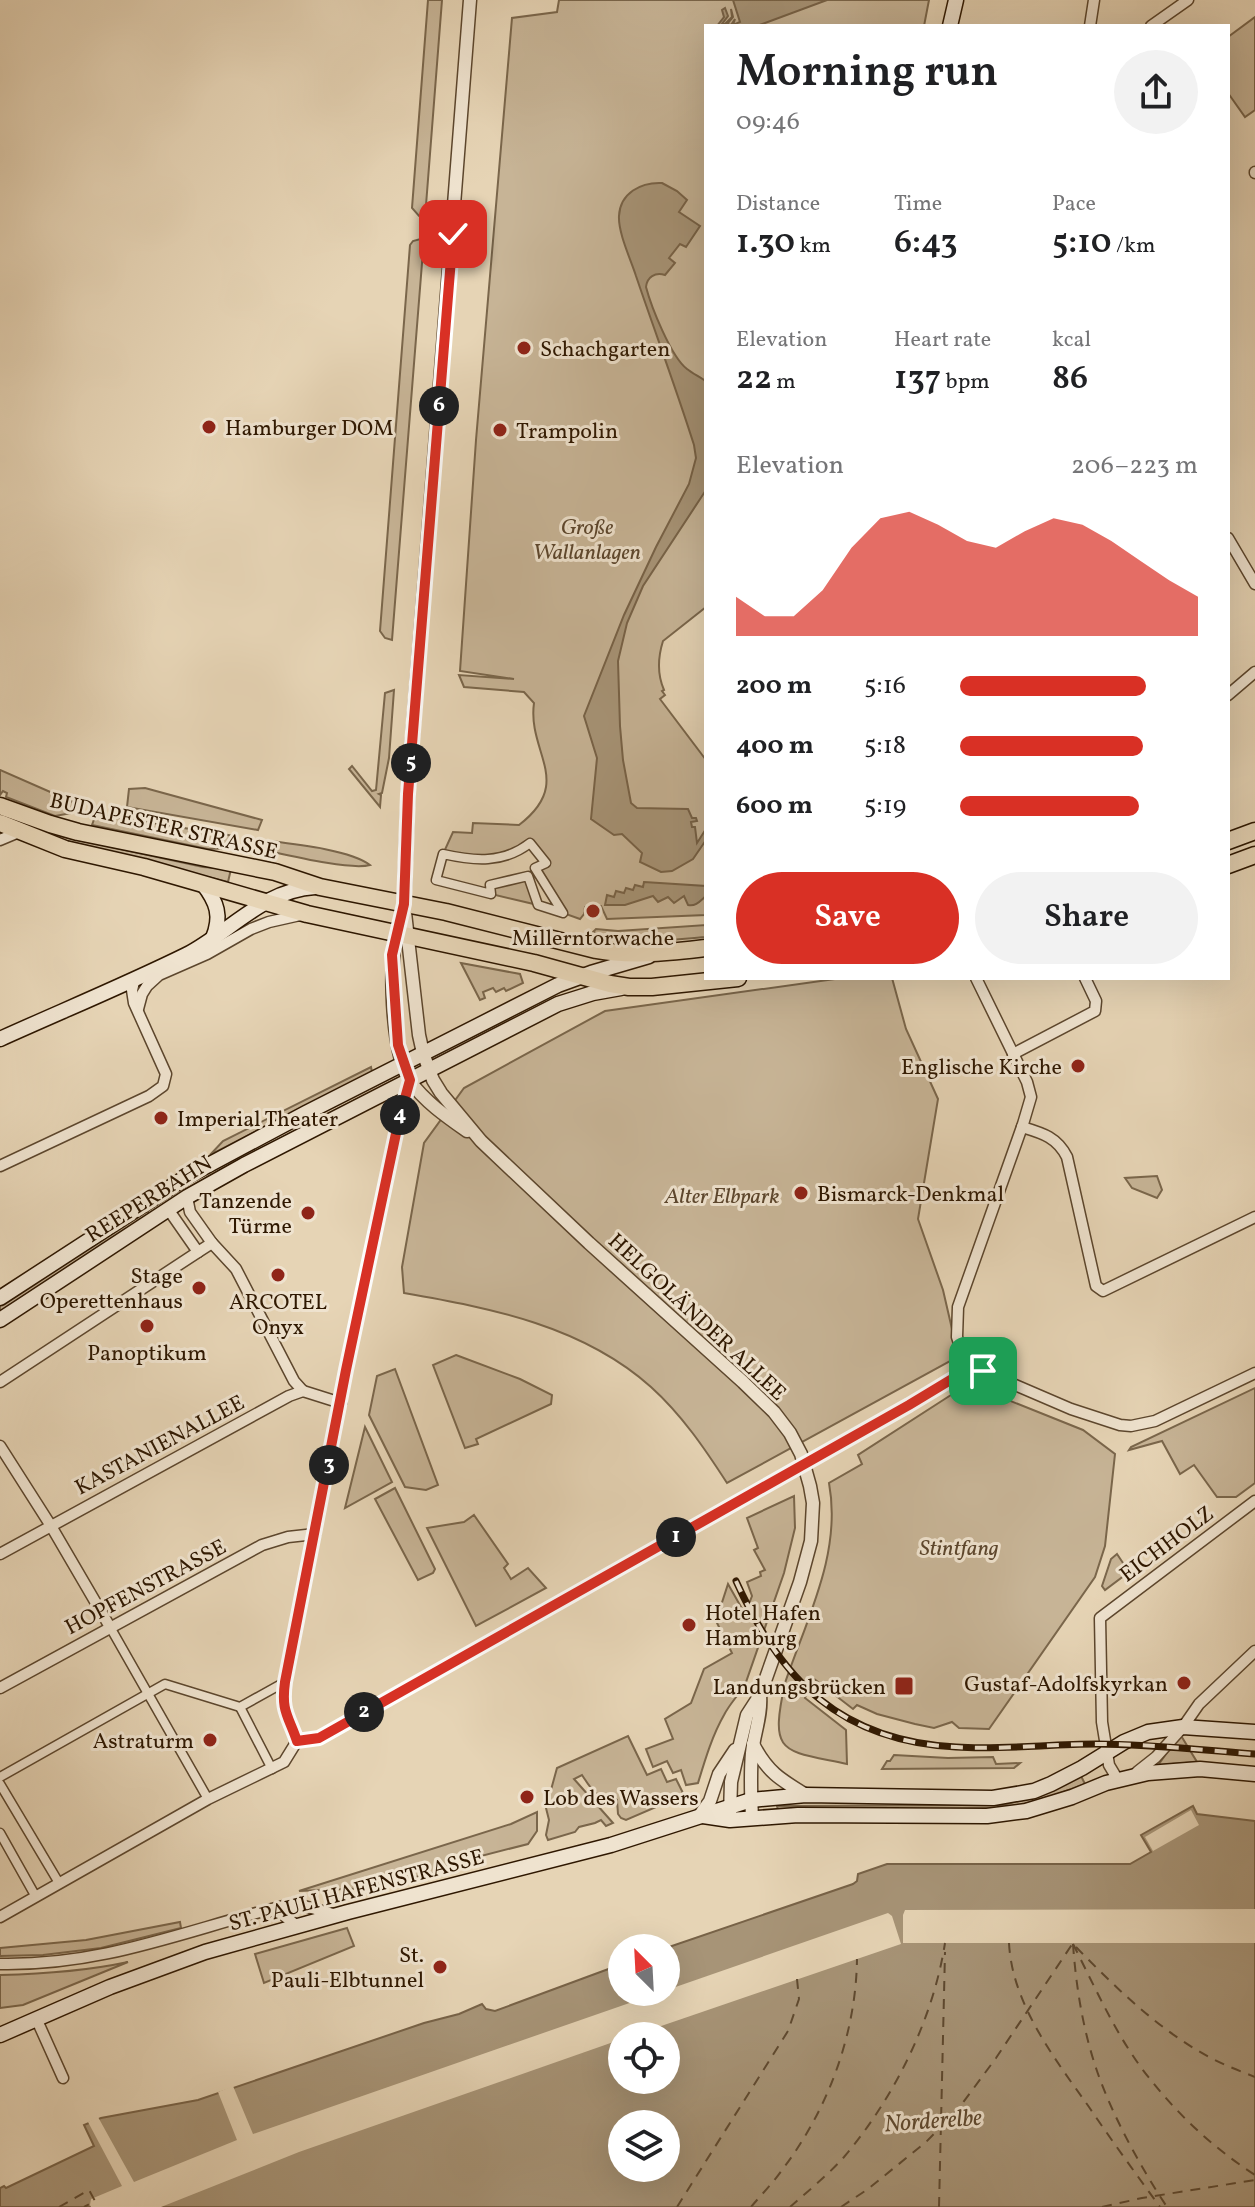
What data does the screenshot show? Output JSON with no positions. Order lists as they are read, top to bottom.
{
  "streets": {
    "main road": ["BUDAPESTER STRASSE", "REEPERBAHN", "ST. PAULI HAFENSTRASSE"],
    "street": [
      "HELGOLÄNDER ALLEE",
      "KASTANIENALLEE",
      "EICHHOLZ",
      "HOPFENSTRASSE"
    ]
  },
  "crossings": [
    ["BUDAPESTER STRASSE", "REEPERBAHN"],
    ["BUDAPESTER STRASSE", "HELGOLÄNDER ALLEE"],
    ["REEPERBAHN", "HELGOLÄNDER ALLEE"],
    ["HELGOLÄNDER ALLEE", "ST. PAULI HAFENSTRASSE"]
  ],
  "water": ["Norderelbe"],
  "parks": ["Große Wallanlagen", "Alter Elbpark", "Stintfang"],
  "places": {
    "other": [
      "Schachgarten",
      "Hamburger DOM",
      "Trampolin",
      "Millerntorwache",
      "Englische Kirche",
      "Imperial Theater",
      "Bismarck-Denkmal",
      "Tanzende Türme",
      "ARCOTEL Onyx",
      "Stage Operettenhaus",
      "Panoptikum",
      "Hotel Hafen Hamburg",
      "Gustaf-Adolfskyrkan",
      "Astraturm",
      "Lob des Wassers",
      "St. Pauli-Elbtunnel"
    ],
    "transit": ["Landungsbrücken"]
  },
  "north": "top left",
  "page": {
    "heading": ["Morning run", "09:46"],
    "stats": [
      ["Distance", "1.30 km"],
      ["Time", "6:43"],
      ["Pace", "5:10 /km"],
      ["Elevation", "22 m"],
      ["Heart rate", "137 bpm"],
      ["kcal", "86"]
    ],
    "pins": [
      "6",
      "5",
      "4",
      "3",
      "1",
      "2"
    ],
    "chart": ["Elevation", "206–223 m"],
    "list": [
      {
        "name": "200 m",
        "note": "5:16"
      },
      {
        "name": "400 m",
        "note": "5:18"
      },
      {
        "name": "600 m",
        "note": "5:19"
      }
    ],
    "buttons": ["Save", "Share"]
  }
}
